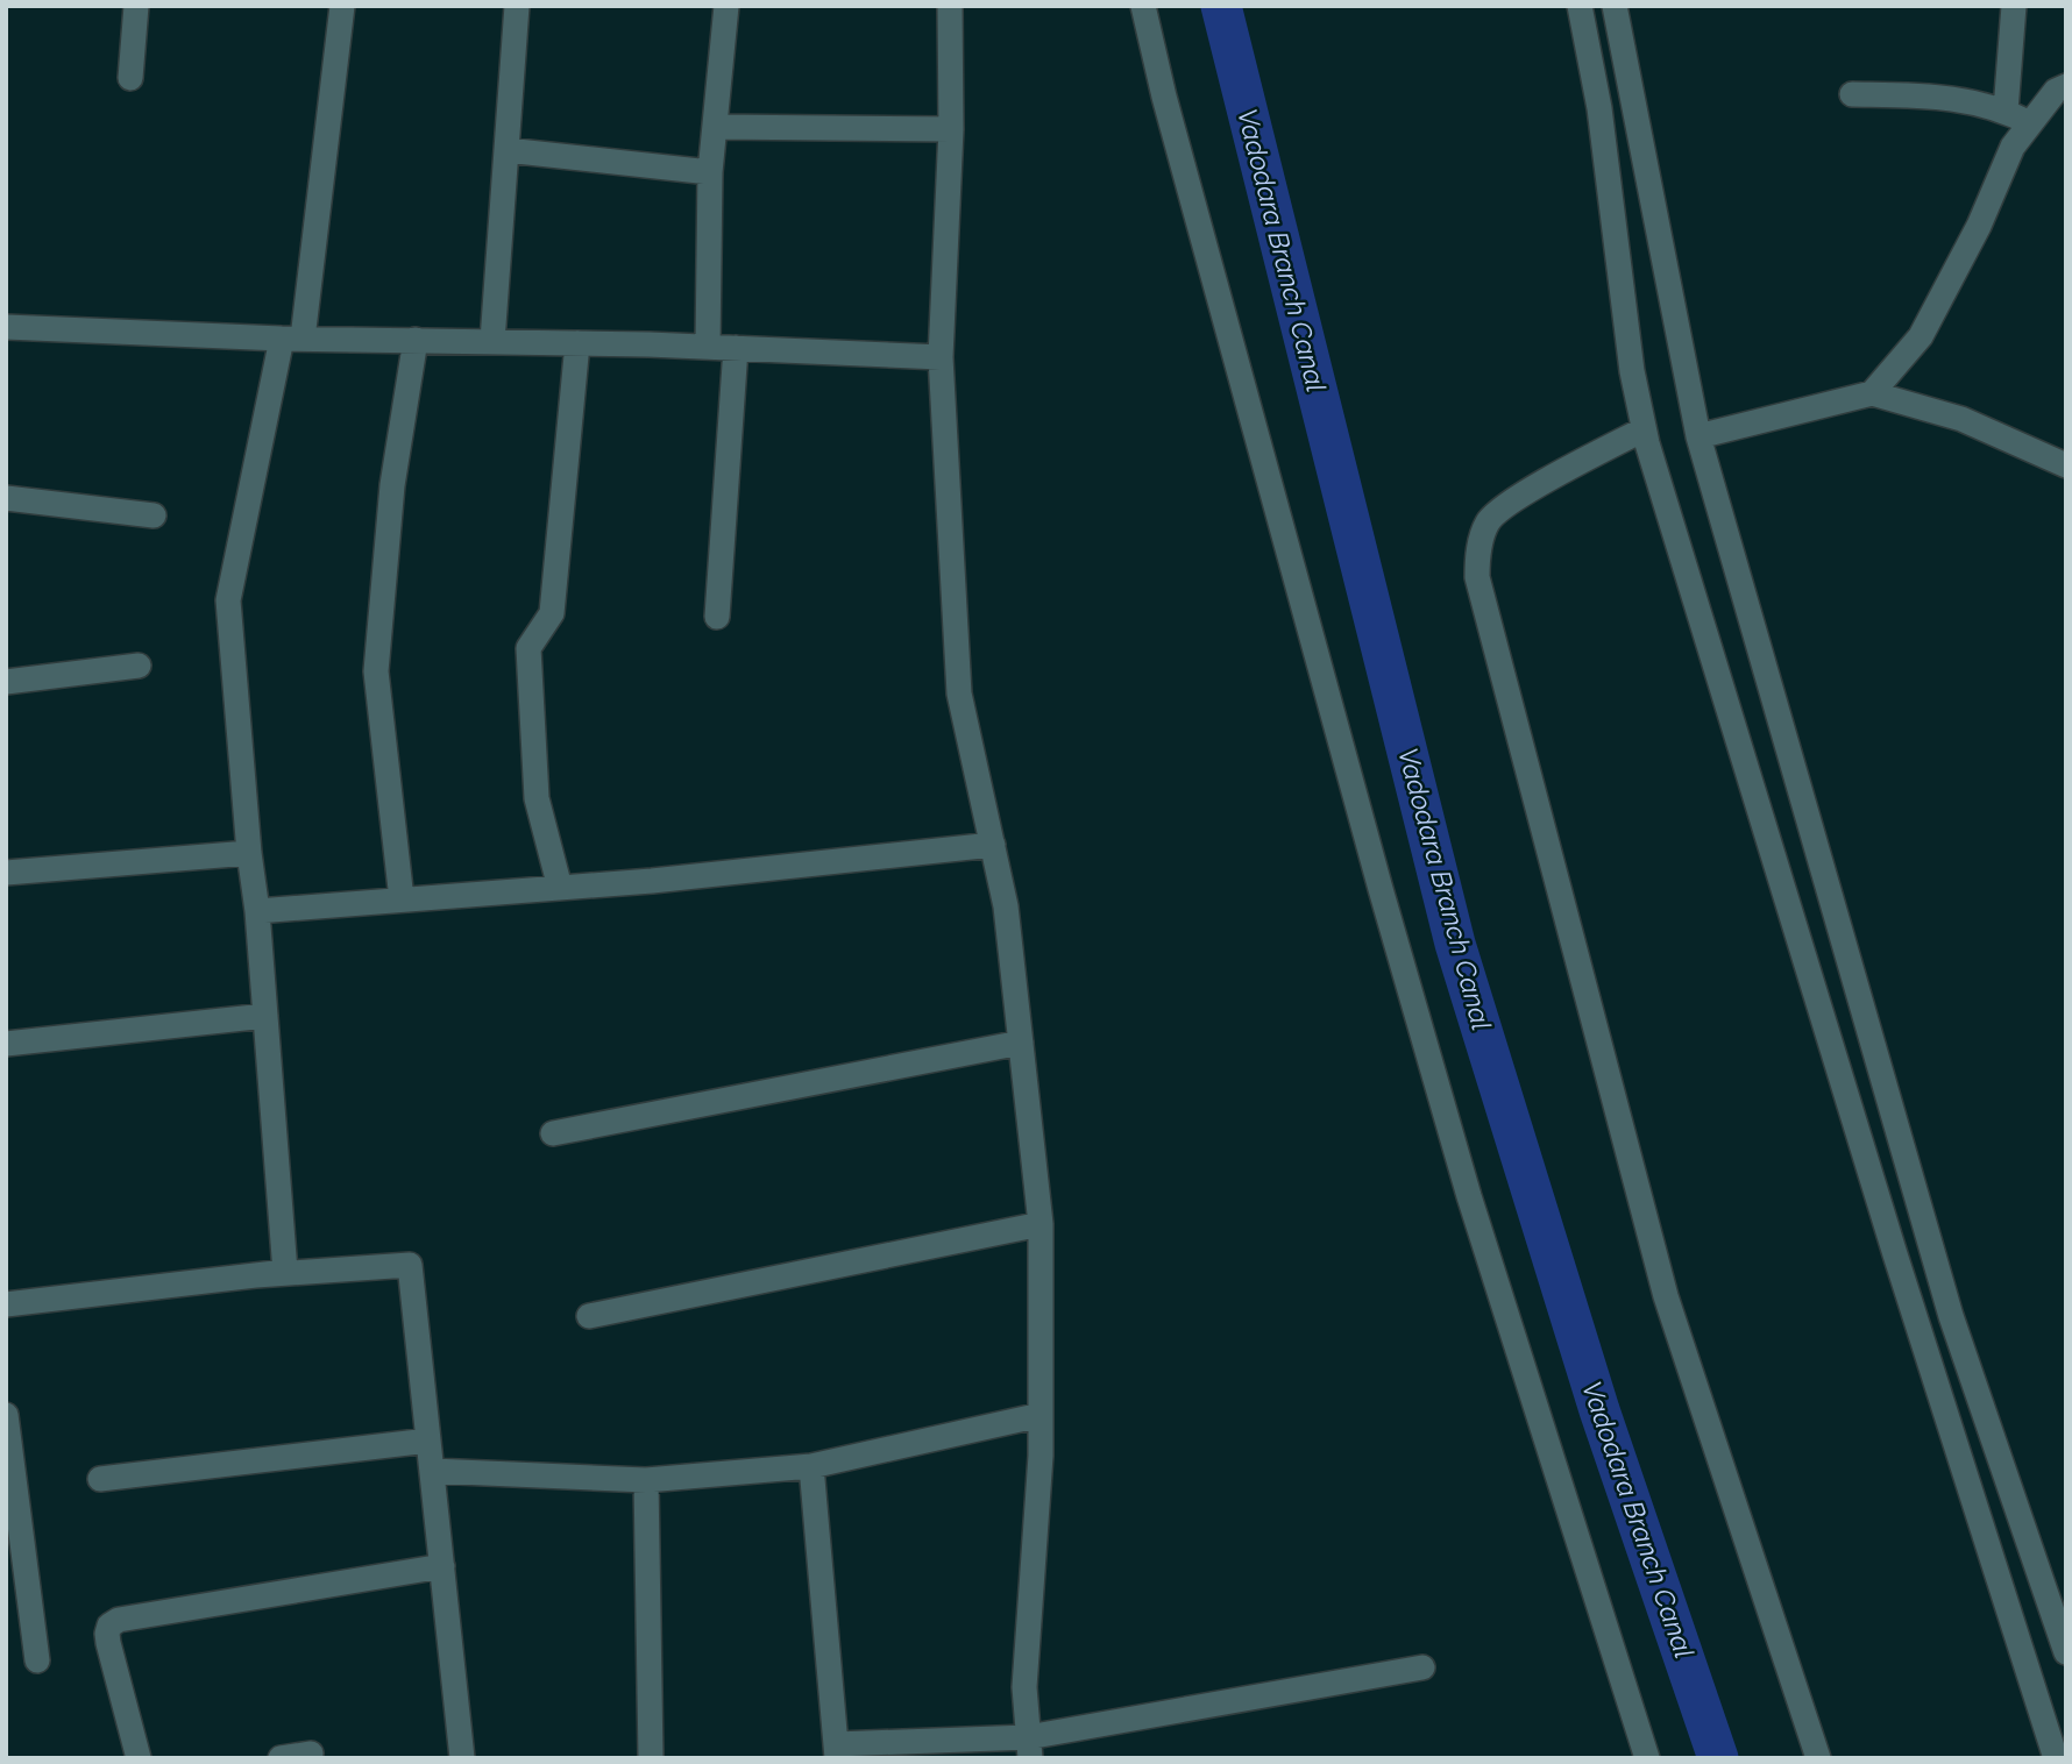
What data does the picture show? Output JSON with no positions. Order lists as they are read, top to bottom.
{
  "water": ["Vadodara Branch Canal"]
}
